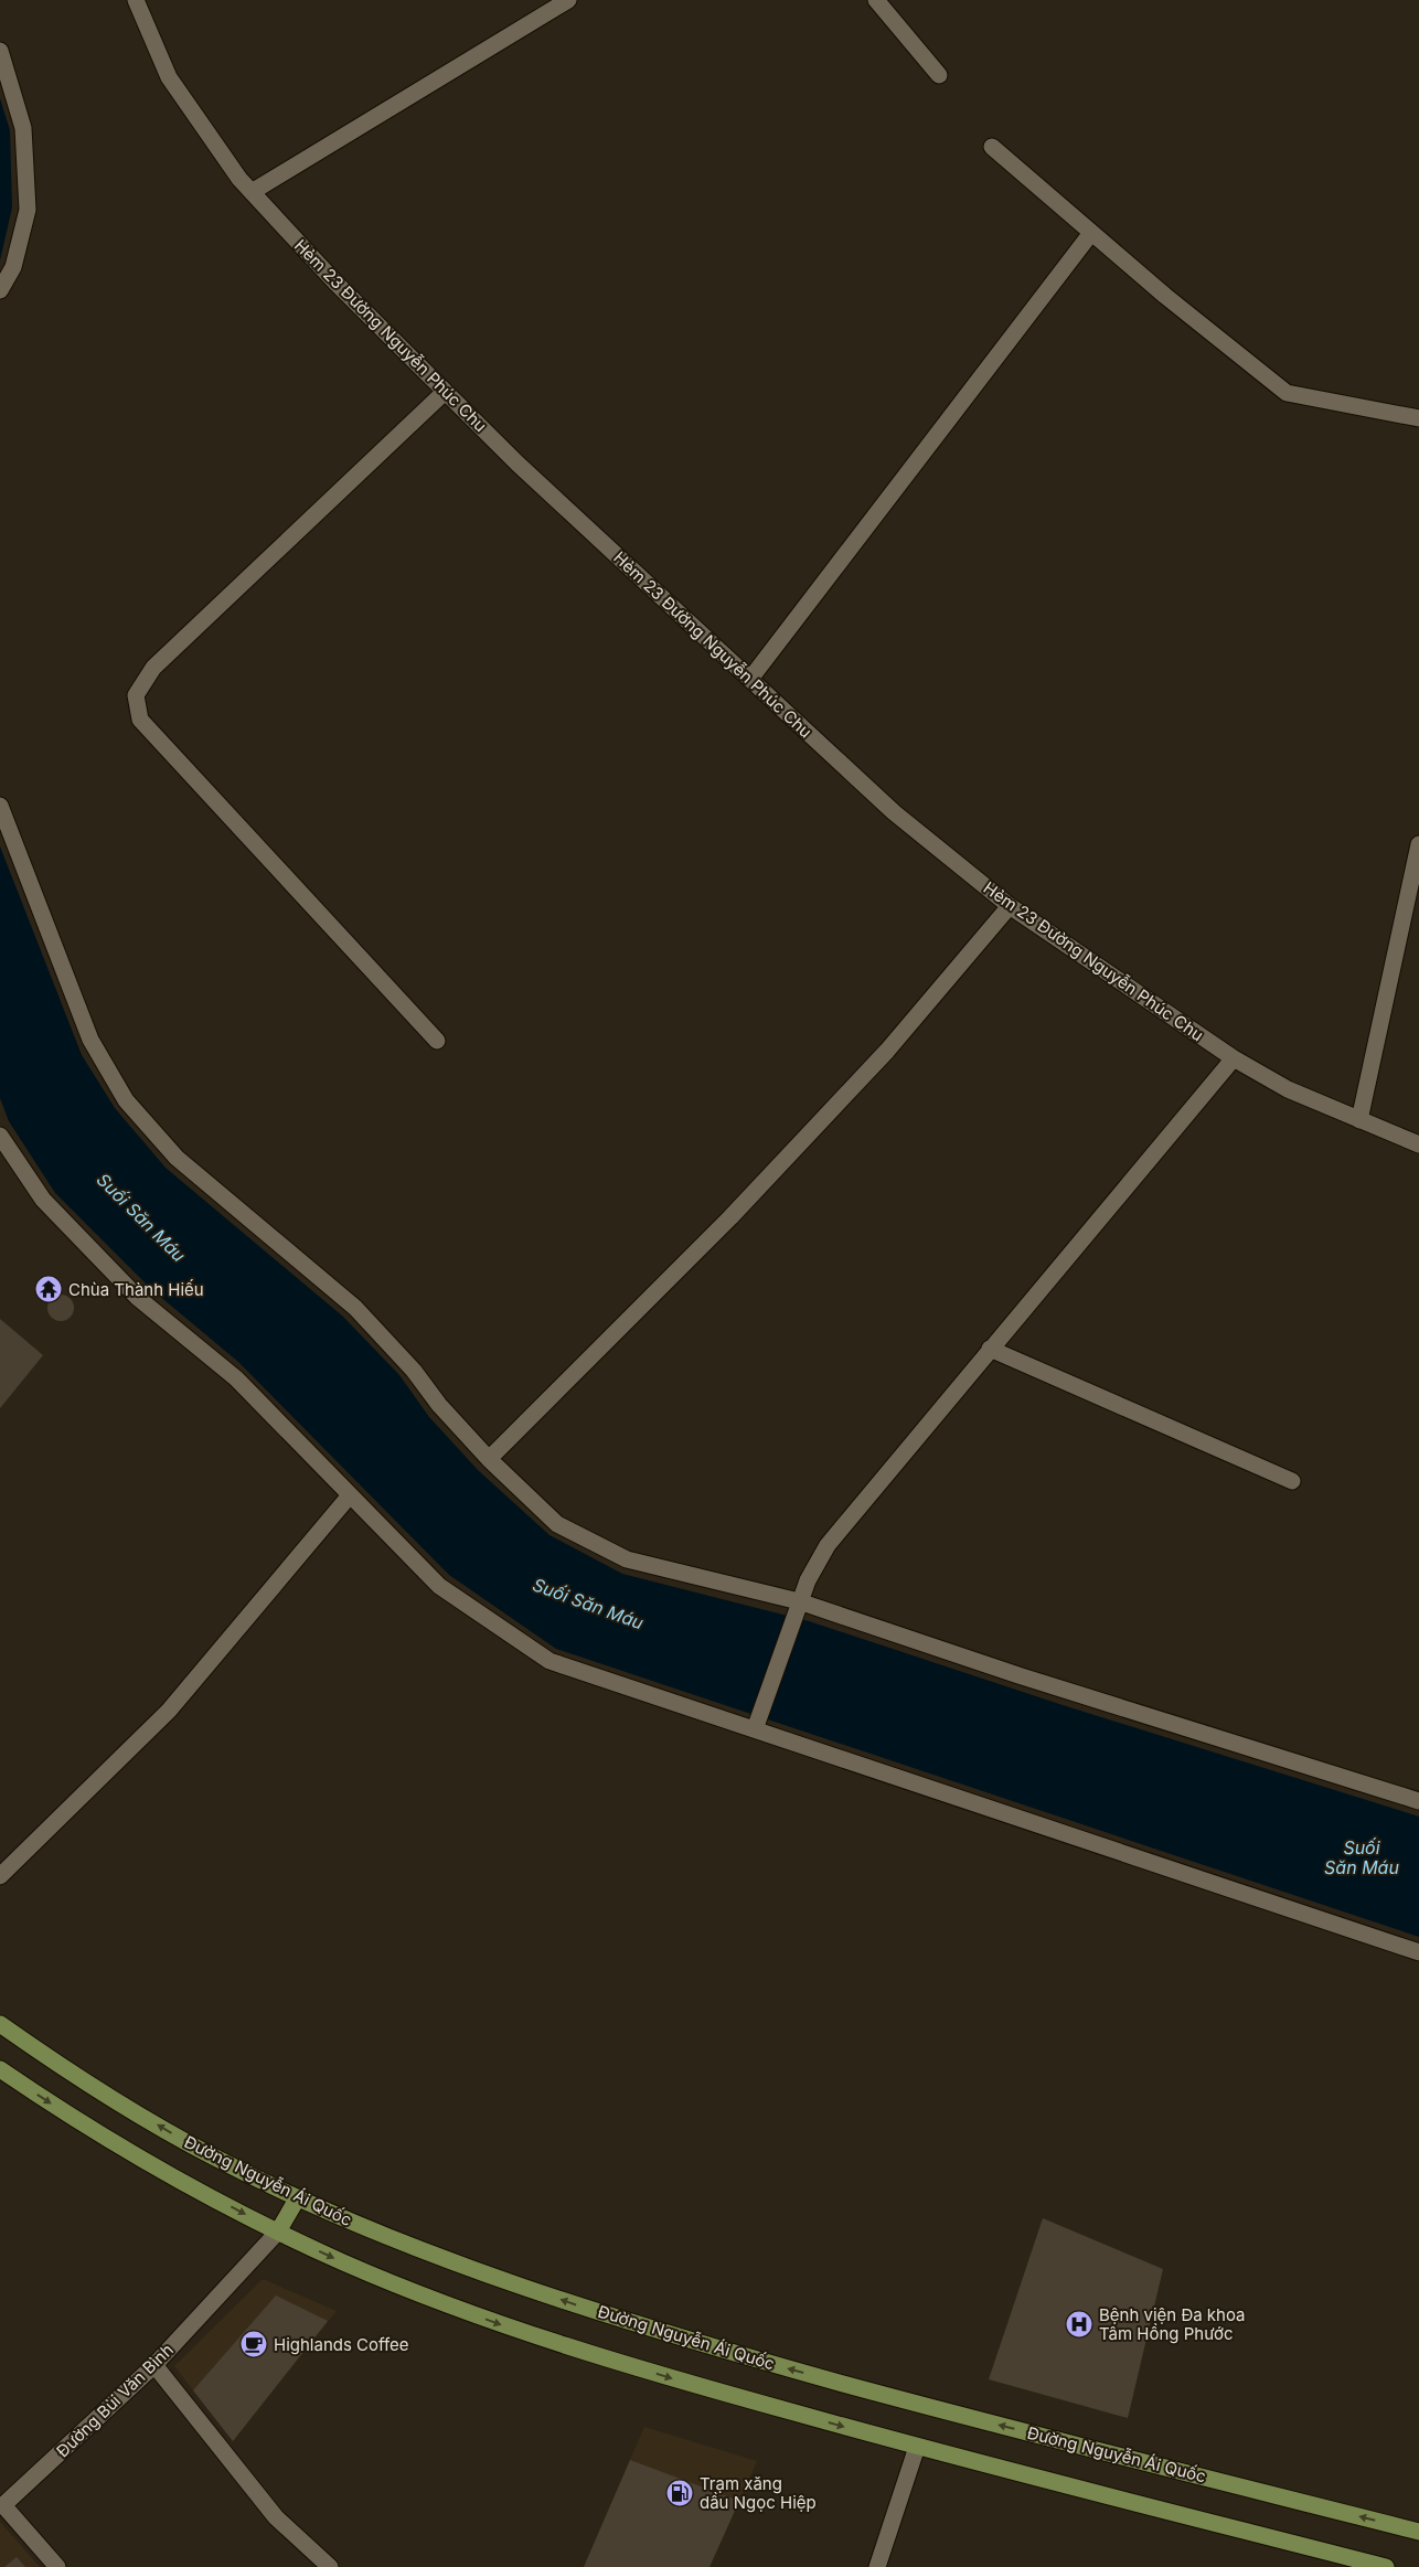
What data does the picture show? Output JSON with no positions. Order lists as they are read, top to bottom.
{
  "streets": {
    "main road": ["Đường Nguyễn Ái Quốc"],
    "street": ["Hẻm 23 Đường Nguyễn Phúc Chu", "Đường Bùi Văn Bình"]
  },
  "water": ["Suối Săn Máu"],
  "places": {
    "temple": ["Chùa Thành Hiếu"],
    "hospital": ["Bệnh viện Đa khoa Tâm Hồng Phước"],
    "cafe": ["Highlands Coffee"],
    "fuel station": ["Trạm xăng dầu Ngọc Hiệp"]
  }
}
